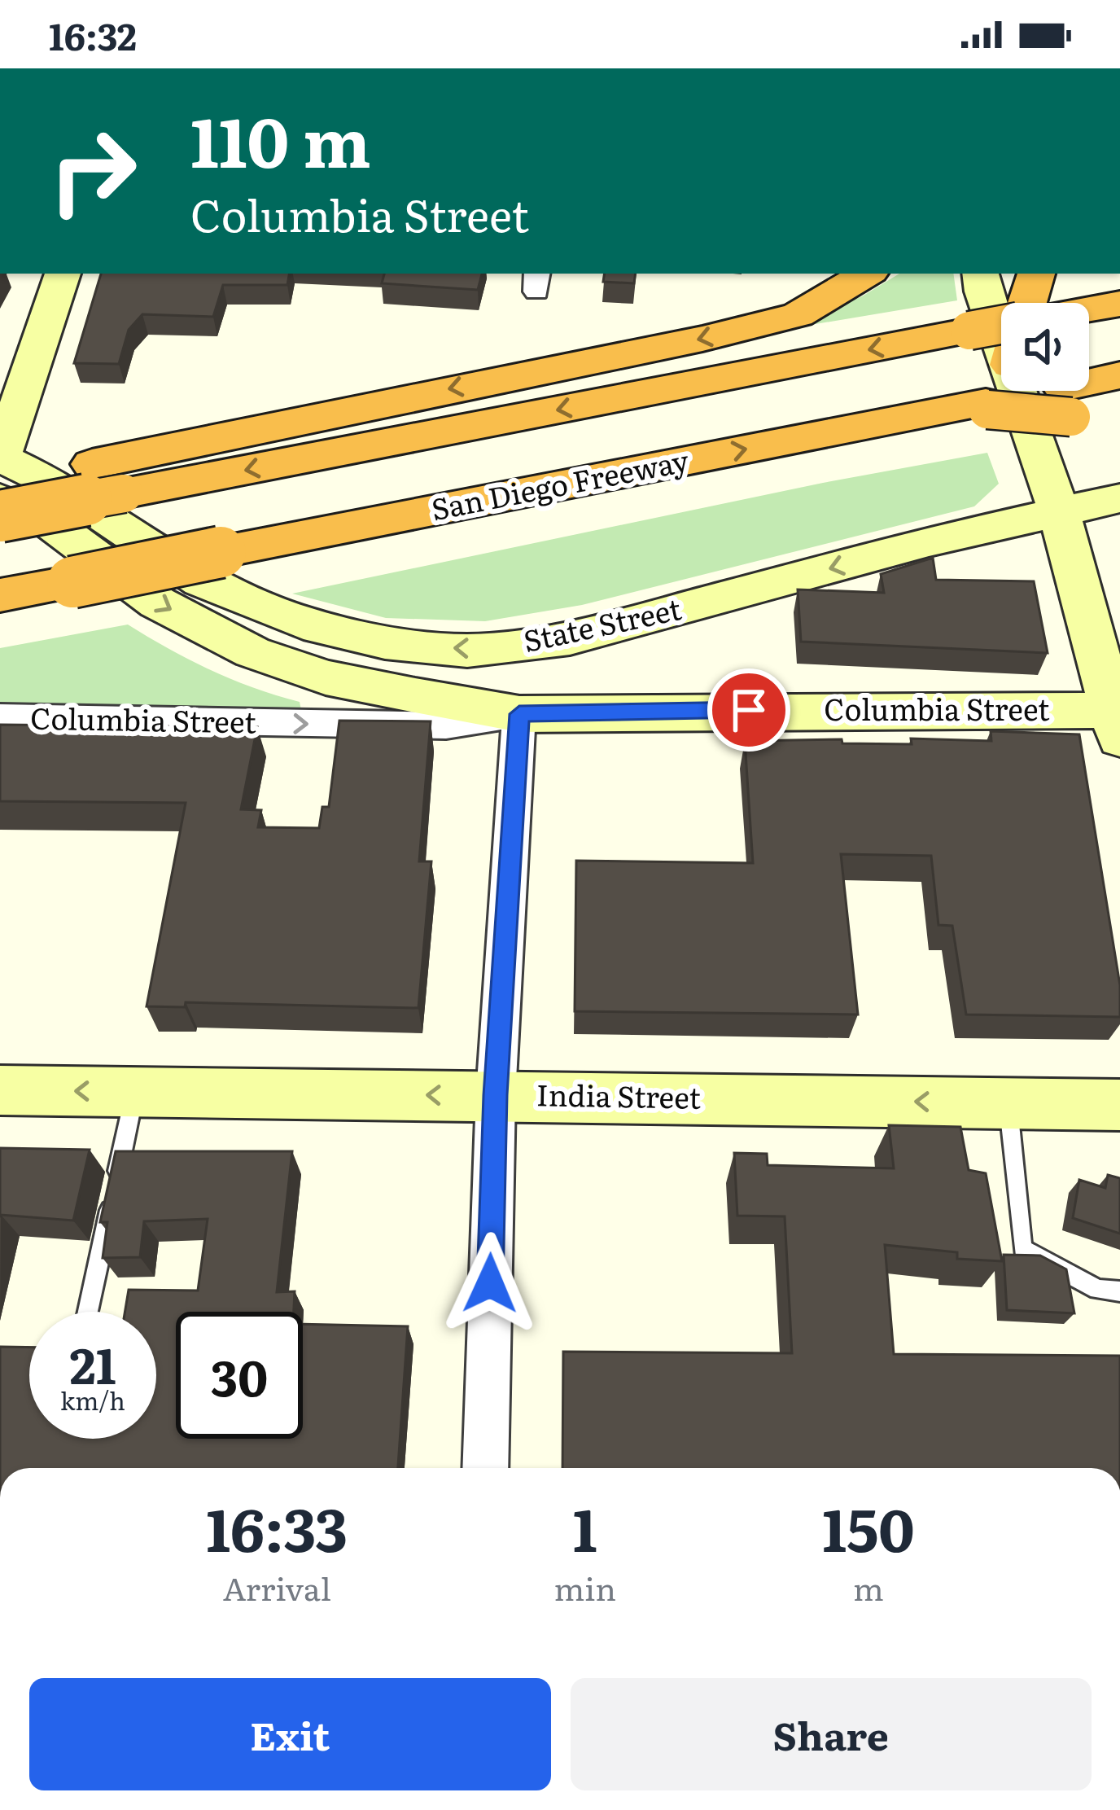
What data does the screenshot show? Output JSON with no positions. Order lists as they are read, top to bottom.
{
  "streets": {
    "highway": ["San Diego Freeway"],
    "main road": ["State Street", "Columbia Street", "India Street"]
  },
  "one_way": ["State Street", "Columbia Street", "India Street"],
  "page": {
    "status": "16:32",
    "turn": ["110 m", "Columbia Street"],
    "speed": "21 km/h",
    "limit": "30",
    "eta": [
      "16:33",
      "Arrival",
      "1",
      "min",
      "150",
      "m"
    ],
    "buttons": ["Exit", "Share"]
  }
}
